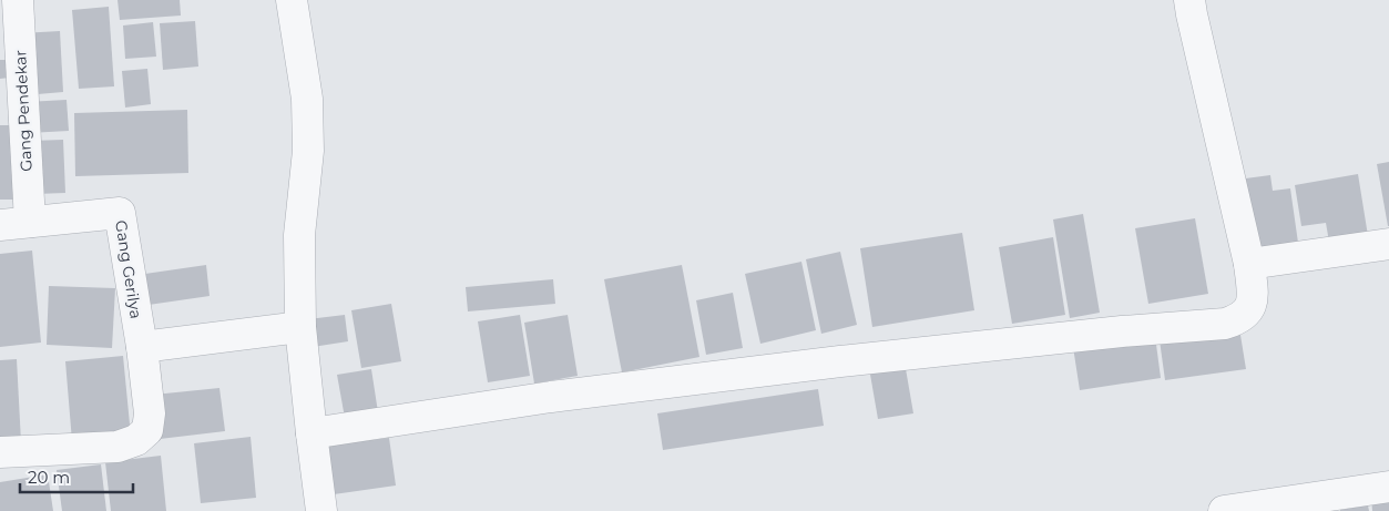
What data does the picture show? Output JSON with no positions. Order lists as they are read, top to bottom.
{
  "streets": {
    "street": ["Gang Pendekar", "Gang Gerilya"]
  },
  "crossings": [
    ["Gang Pendekar", "Gang Gerilya"]
  ],
  "scale_bar": "20 m"
}
